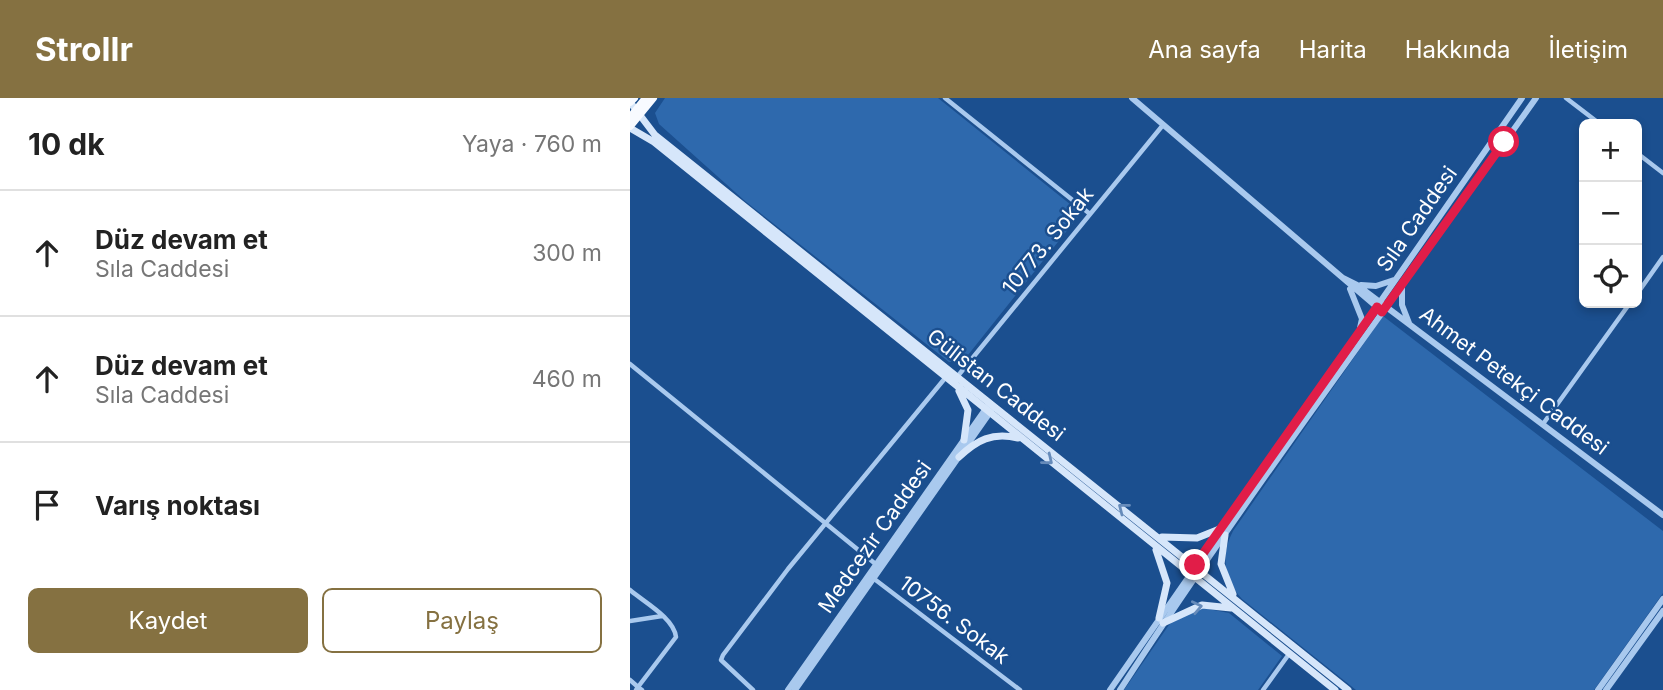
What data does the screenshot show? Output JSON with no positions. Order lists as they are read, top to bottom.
{
  "streets": {
    "main road": ["Gülistan Caddesi"],
    "street": [
      "Sıla Caddesi",
      "10773. Sokak",
      "Ahmet Petekçi Caddesi",
      "Medcezir Caddesi",
      "10756. Sokak"
    ]
  },
  "crossings": [
    ["Sıla Caddesi", "Ahmet Petekçi Caddesi"],
    ["Sıla Caddesi", "Gülistan Caddesi"],
    ["10773. Sokak", "Ahmet Petekçi Caddesi"],
    ["10773. Sokak", "Gülistan Caddesi"],
    ["Gülistan Caddesi", "Medcezir Caddesi"],
    ["Medcezir Caddesi", "10756. Sokak"]
  ],
  "page": {
    "header": "Strollr",
    "nav": [
      "Ana sayfa",
      "Harita",
      "Hakkında",
      "İletişim"
    ],
    "heading": ["10 dk", "Yaya · 760 m"],
    "map_buttons": ["+", "−"],
    "list": [
      ["Düz devam et", "Sıla Caddesi", "300 m"],
      ["Düz devam et", "Sıla Caddesi", "460 m"],
      "Varış noktası"
    ],
    "buttons": ["Kaydet", "Paylaş"]
  }
}
